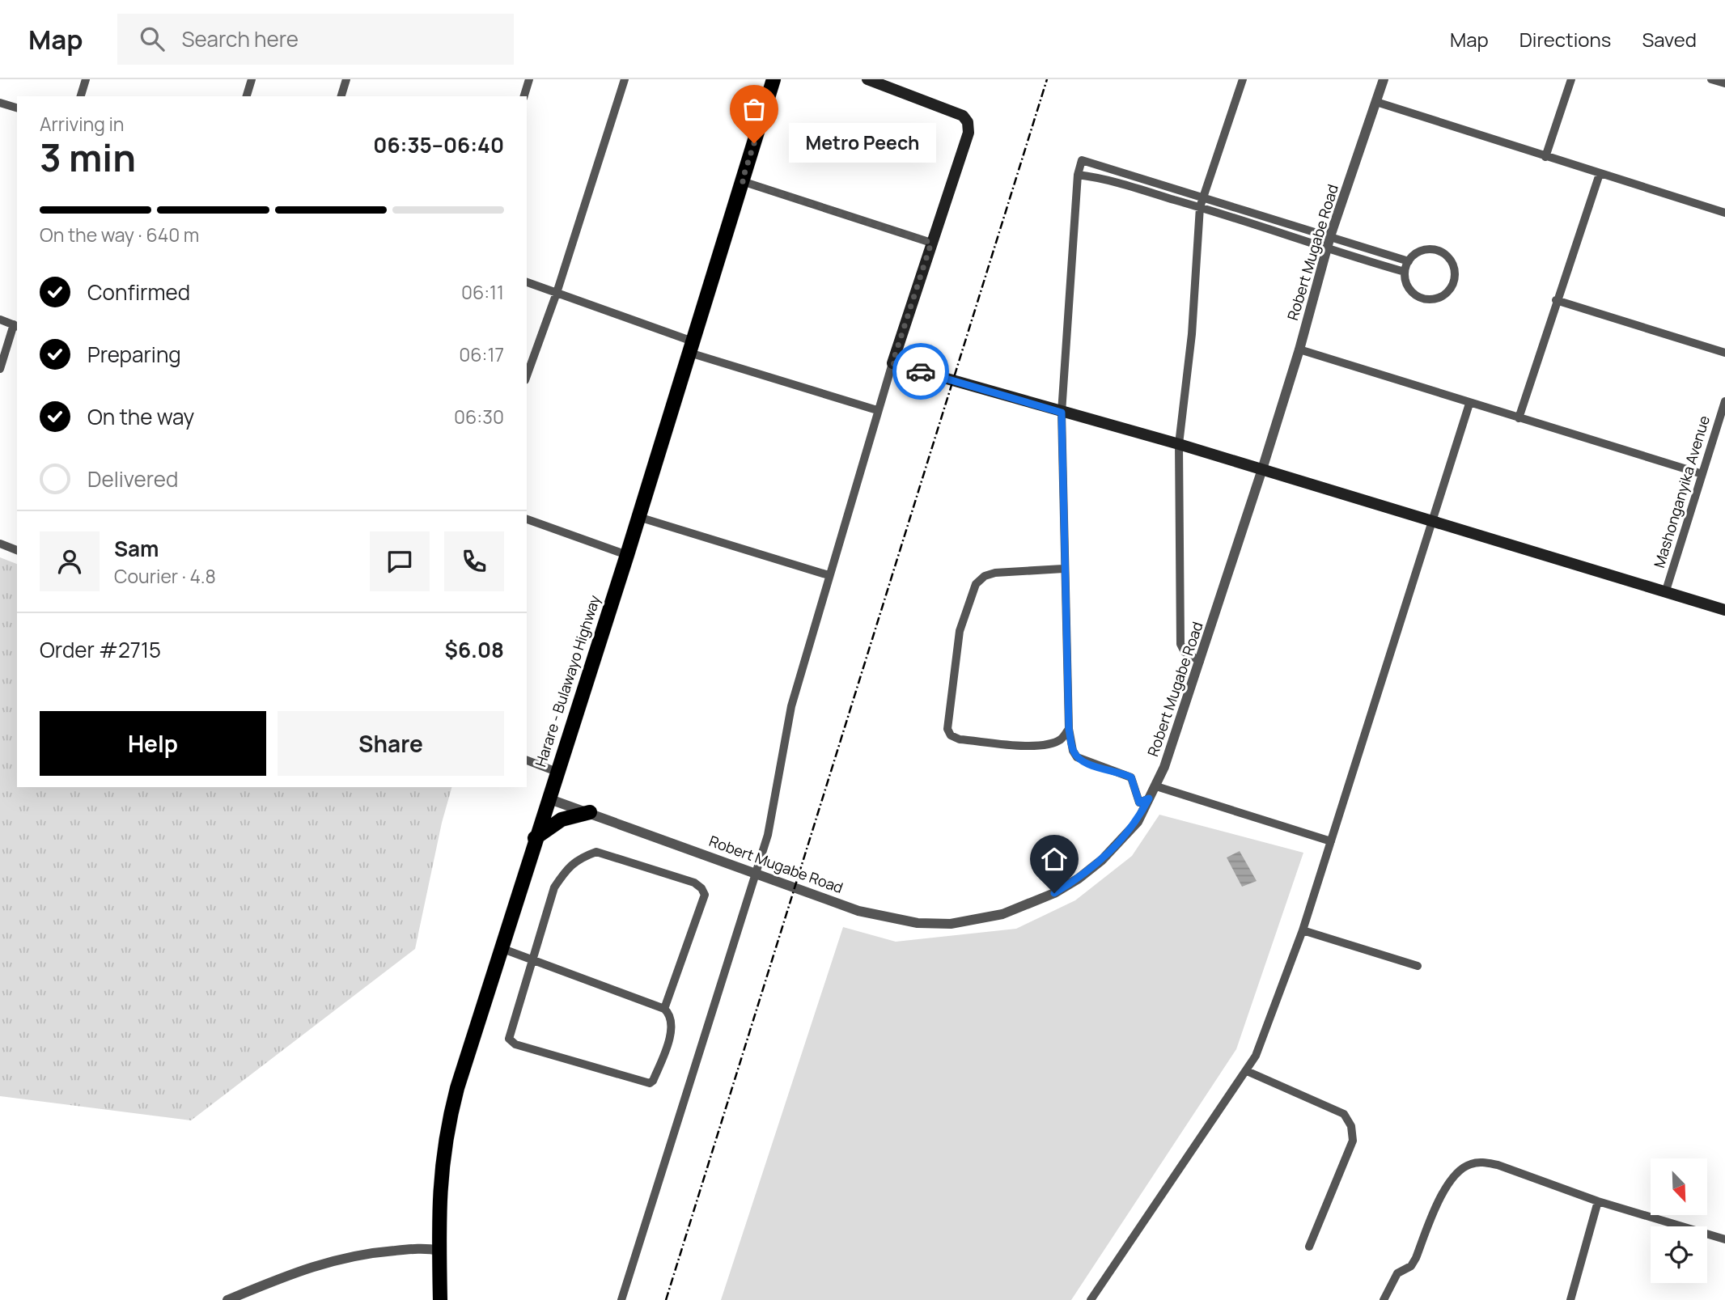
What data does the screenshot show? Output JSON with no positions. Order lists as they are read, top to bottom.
{
  "streets": {
    "highway": ["Harare - Bulawayo Highway"],
    "street": ["Robert Mugabe Road", "Mashonganyika Avenue"]
  },
  "crossings": [
    ["Robert Mugabe Road", "Harare - Bulawayo Highway"]
  ],
  "places": ["Metro Peech"],
  "north": "bottom right",
  "page": {
    "header": "Map",
    "search": "Search here",
    "nav": ["Map", "Directions", "Saved"],
    "heading": ["3 min", "Arriving in", "06:35–06:40"],
    "panel": [
      "Sam",
      "Courier · 4.8",
      "Order #2715",
      "$6.08"
    ],
    "bubble": "Metro Peech",
    "bar": "On the way · 640 m",
    "list": [
      ["Confirmed", "06:11"],
      ["Preparing", "06:17"],
      ["On the way", "06:30"],
      "Delivered"
    ],
    "buttons": ["Help", "Share"]
  }
}
